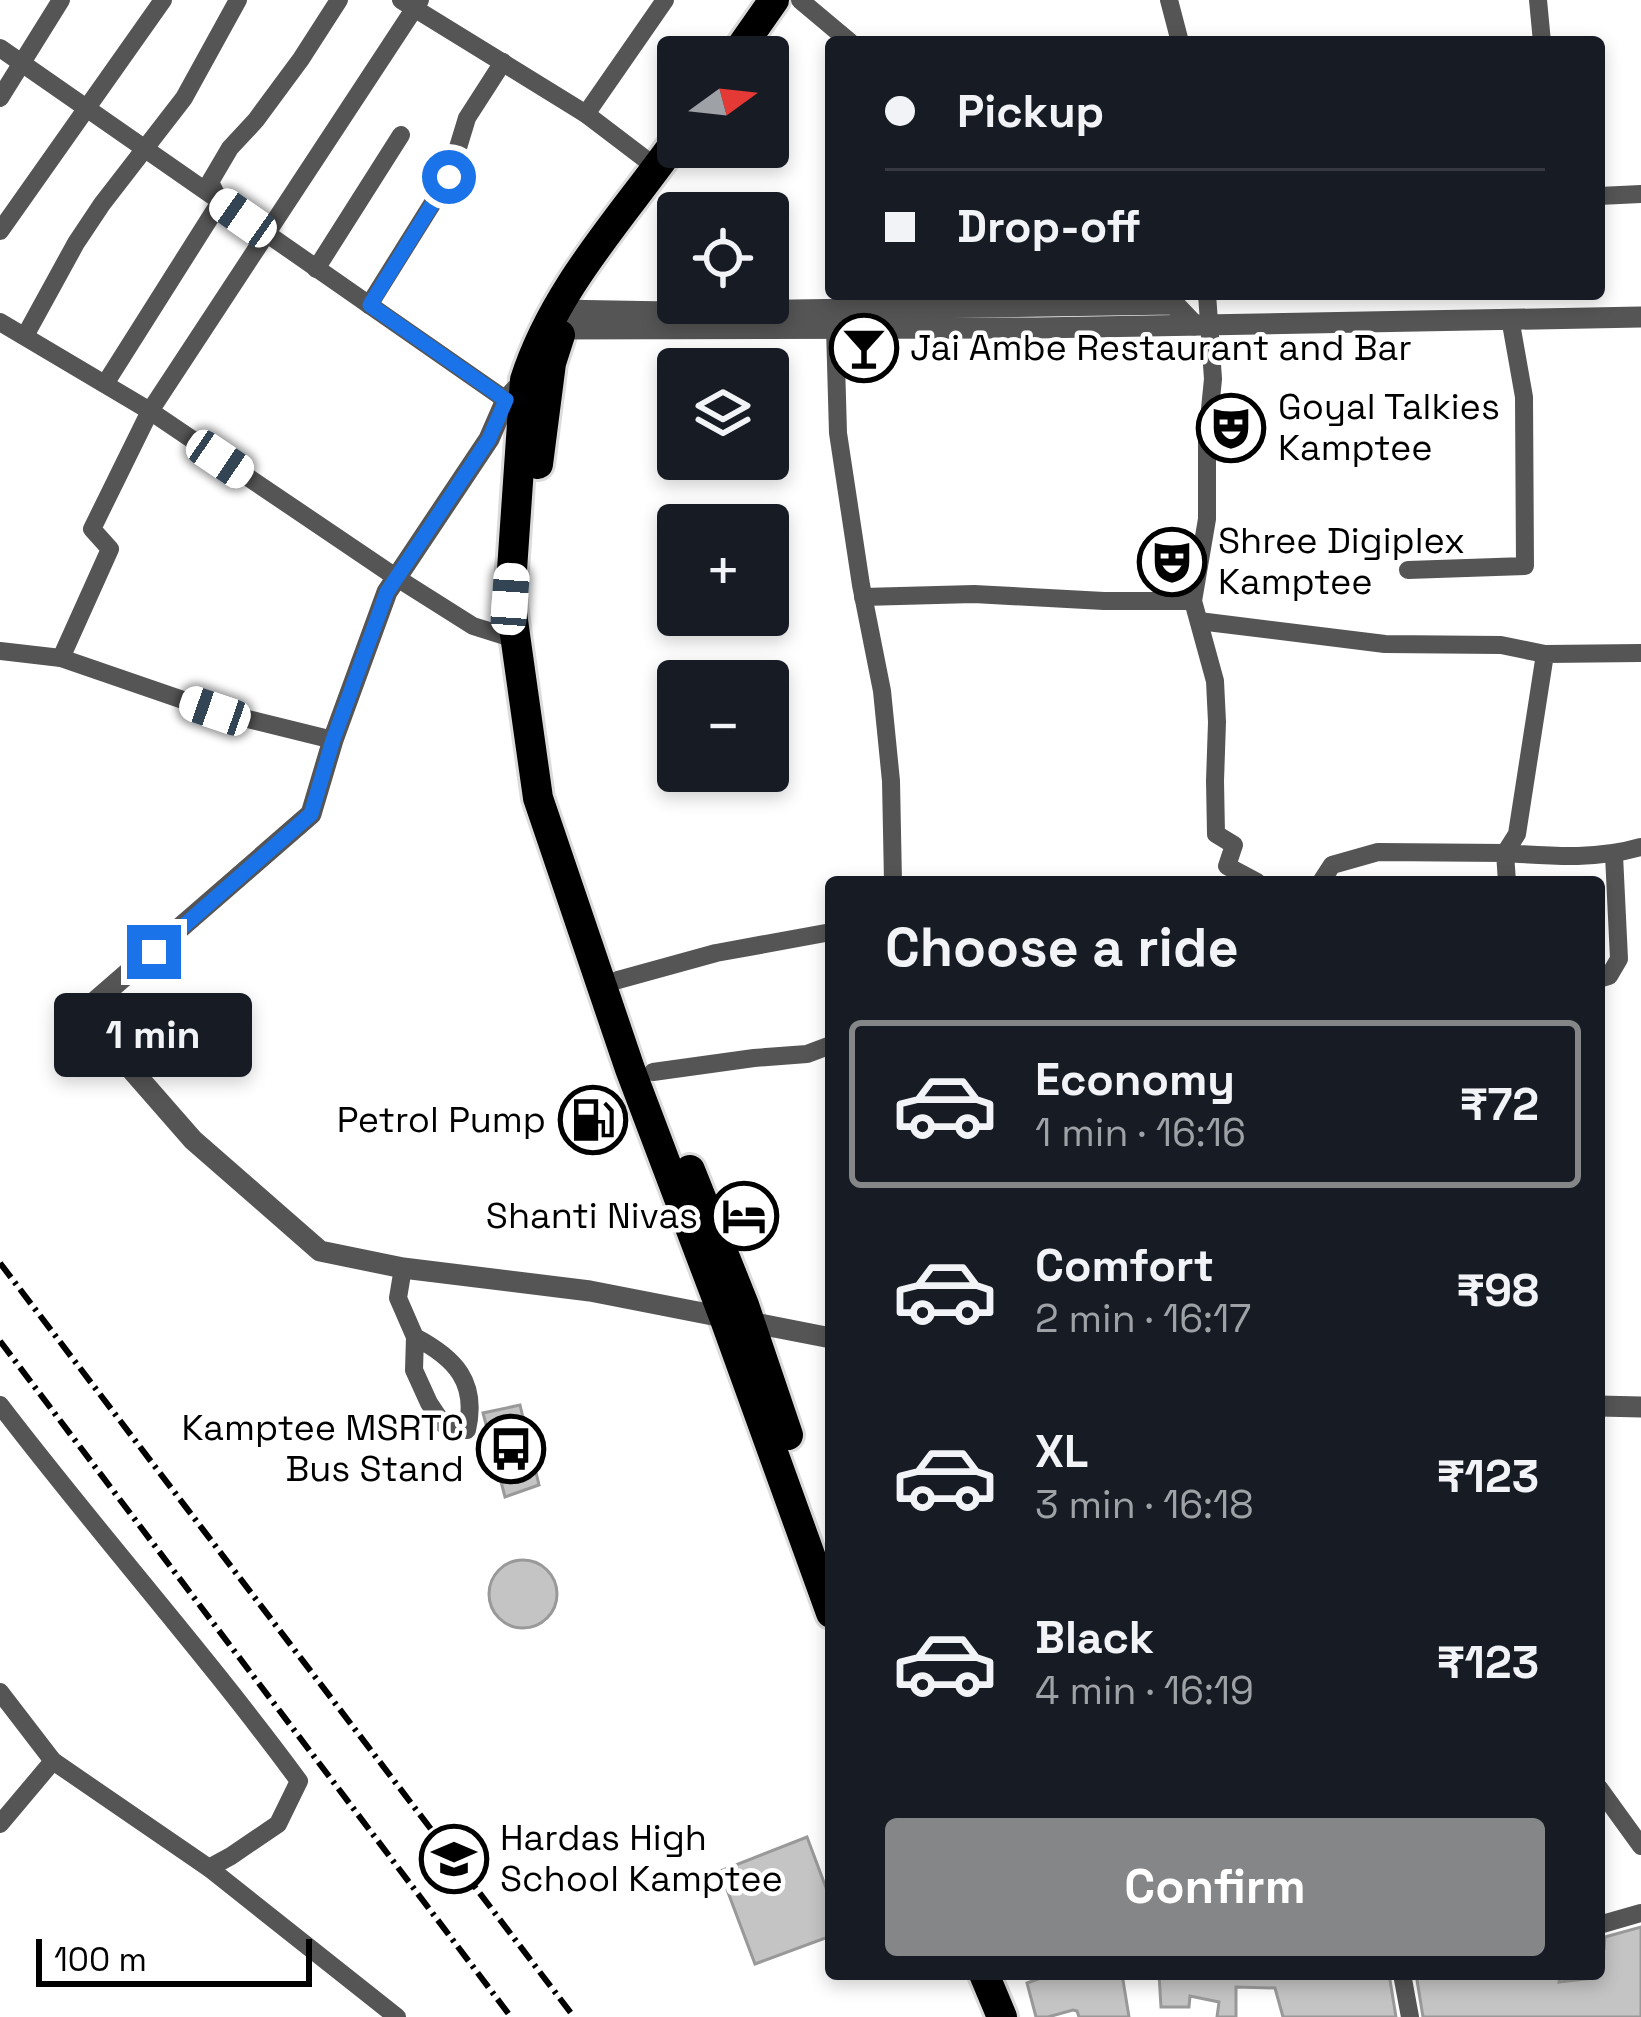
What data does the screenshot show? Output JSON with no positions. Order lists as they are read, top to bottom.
{
  "places": {
    "bar": ["Jai Ambe Restaurant and Bar"],
    "theatre": ["Goyal Talkies Kamptee", "Shree Digiplex Kamptee"],
    "fuel station": ["Petrol Pump"],
    "hotel": ["Shanti Nivas"],
    "bus stop": ["Kamptee MSRTC Bus Stand"],
    "school or university": ["Hardas High School Kamptee"]
  },
  "scale_bar": "100 m",
  "north": "right",
  "page": {
    "map_buttons": ["+", "−"],
    "banner": ["Pickup", "Drop-off"],
    "heading": "Choose a ride",
    "bubble": "1 min",
    "list": [
      {
        "name": "Economy",
        "note": "1 min · 16:16",
        "value": "₹72"
      },
      {
        "name": "Comfort",
        "note": "2 min · 16:17",
        "value": "₹98"
      },
      {
        "name": "XL",
        "note": "3 min · 16:18",
        "value": "₹123"
      },
      {
        "name": "Black",
        "note": "4 min · 16:19",
        "value": "₹123"
      }
    ],
    "buttons": "Confirm",
    "scale": "100 m"
  }
}
